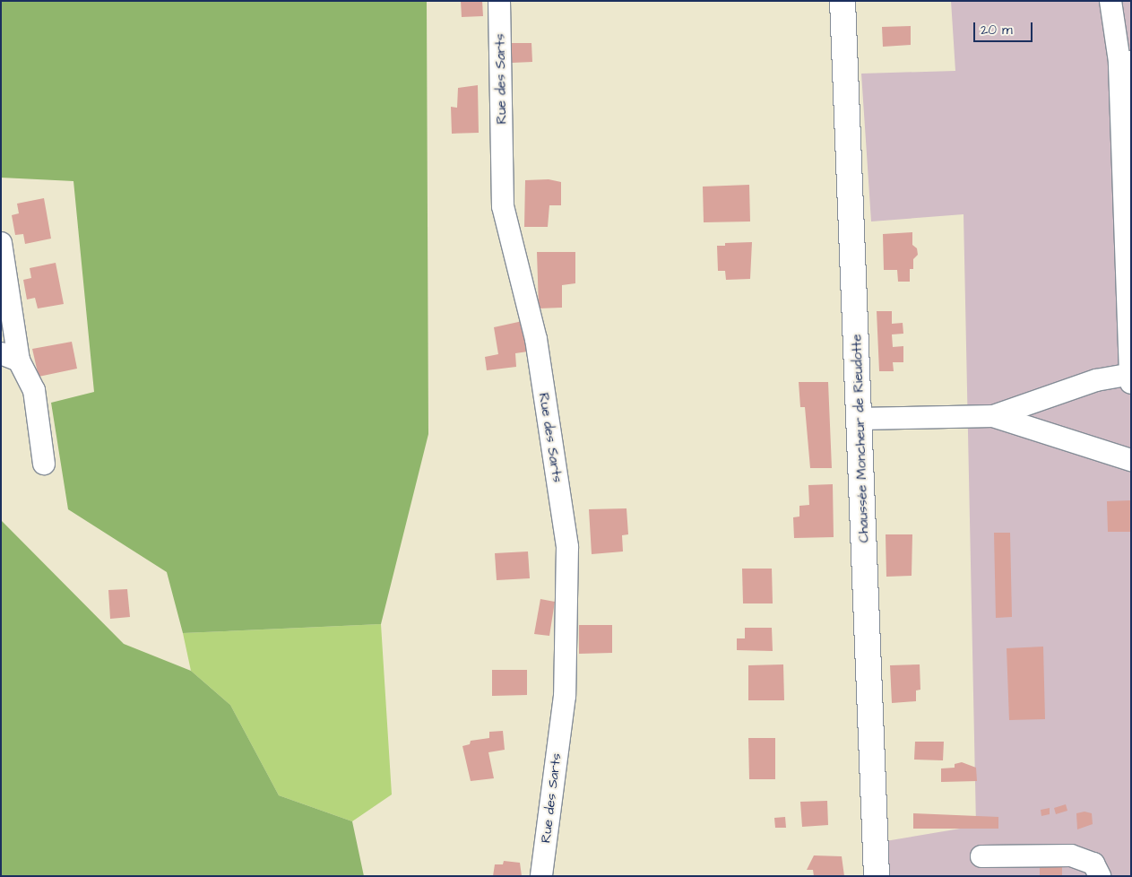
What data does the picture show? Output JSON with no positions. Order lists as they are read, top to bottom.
{
  "streets": {
    "main road": ["Chaussée Moncheur de Rieudotte"],
    "street": ["Rue des Sarts"]
  },
  "scale_bar": "20 m"
}
